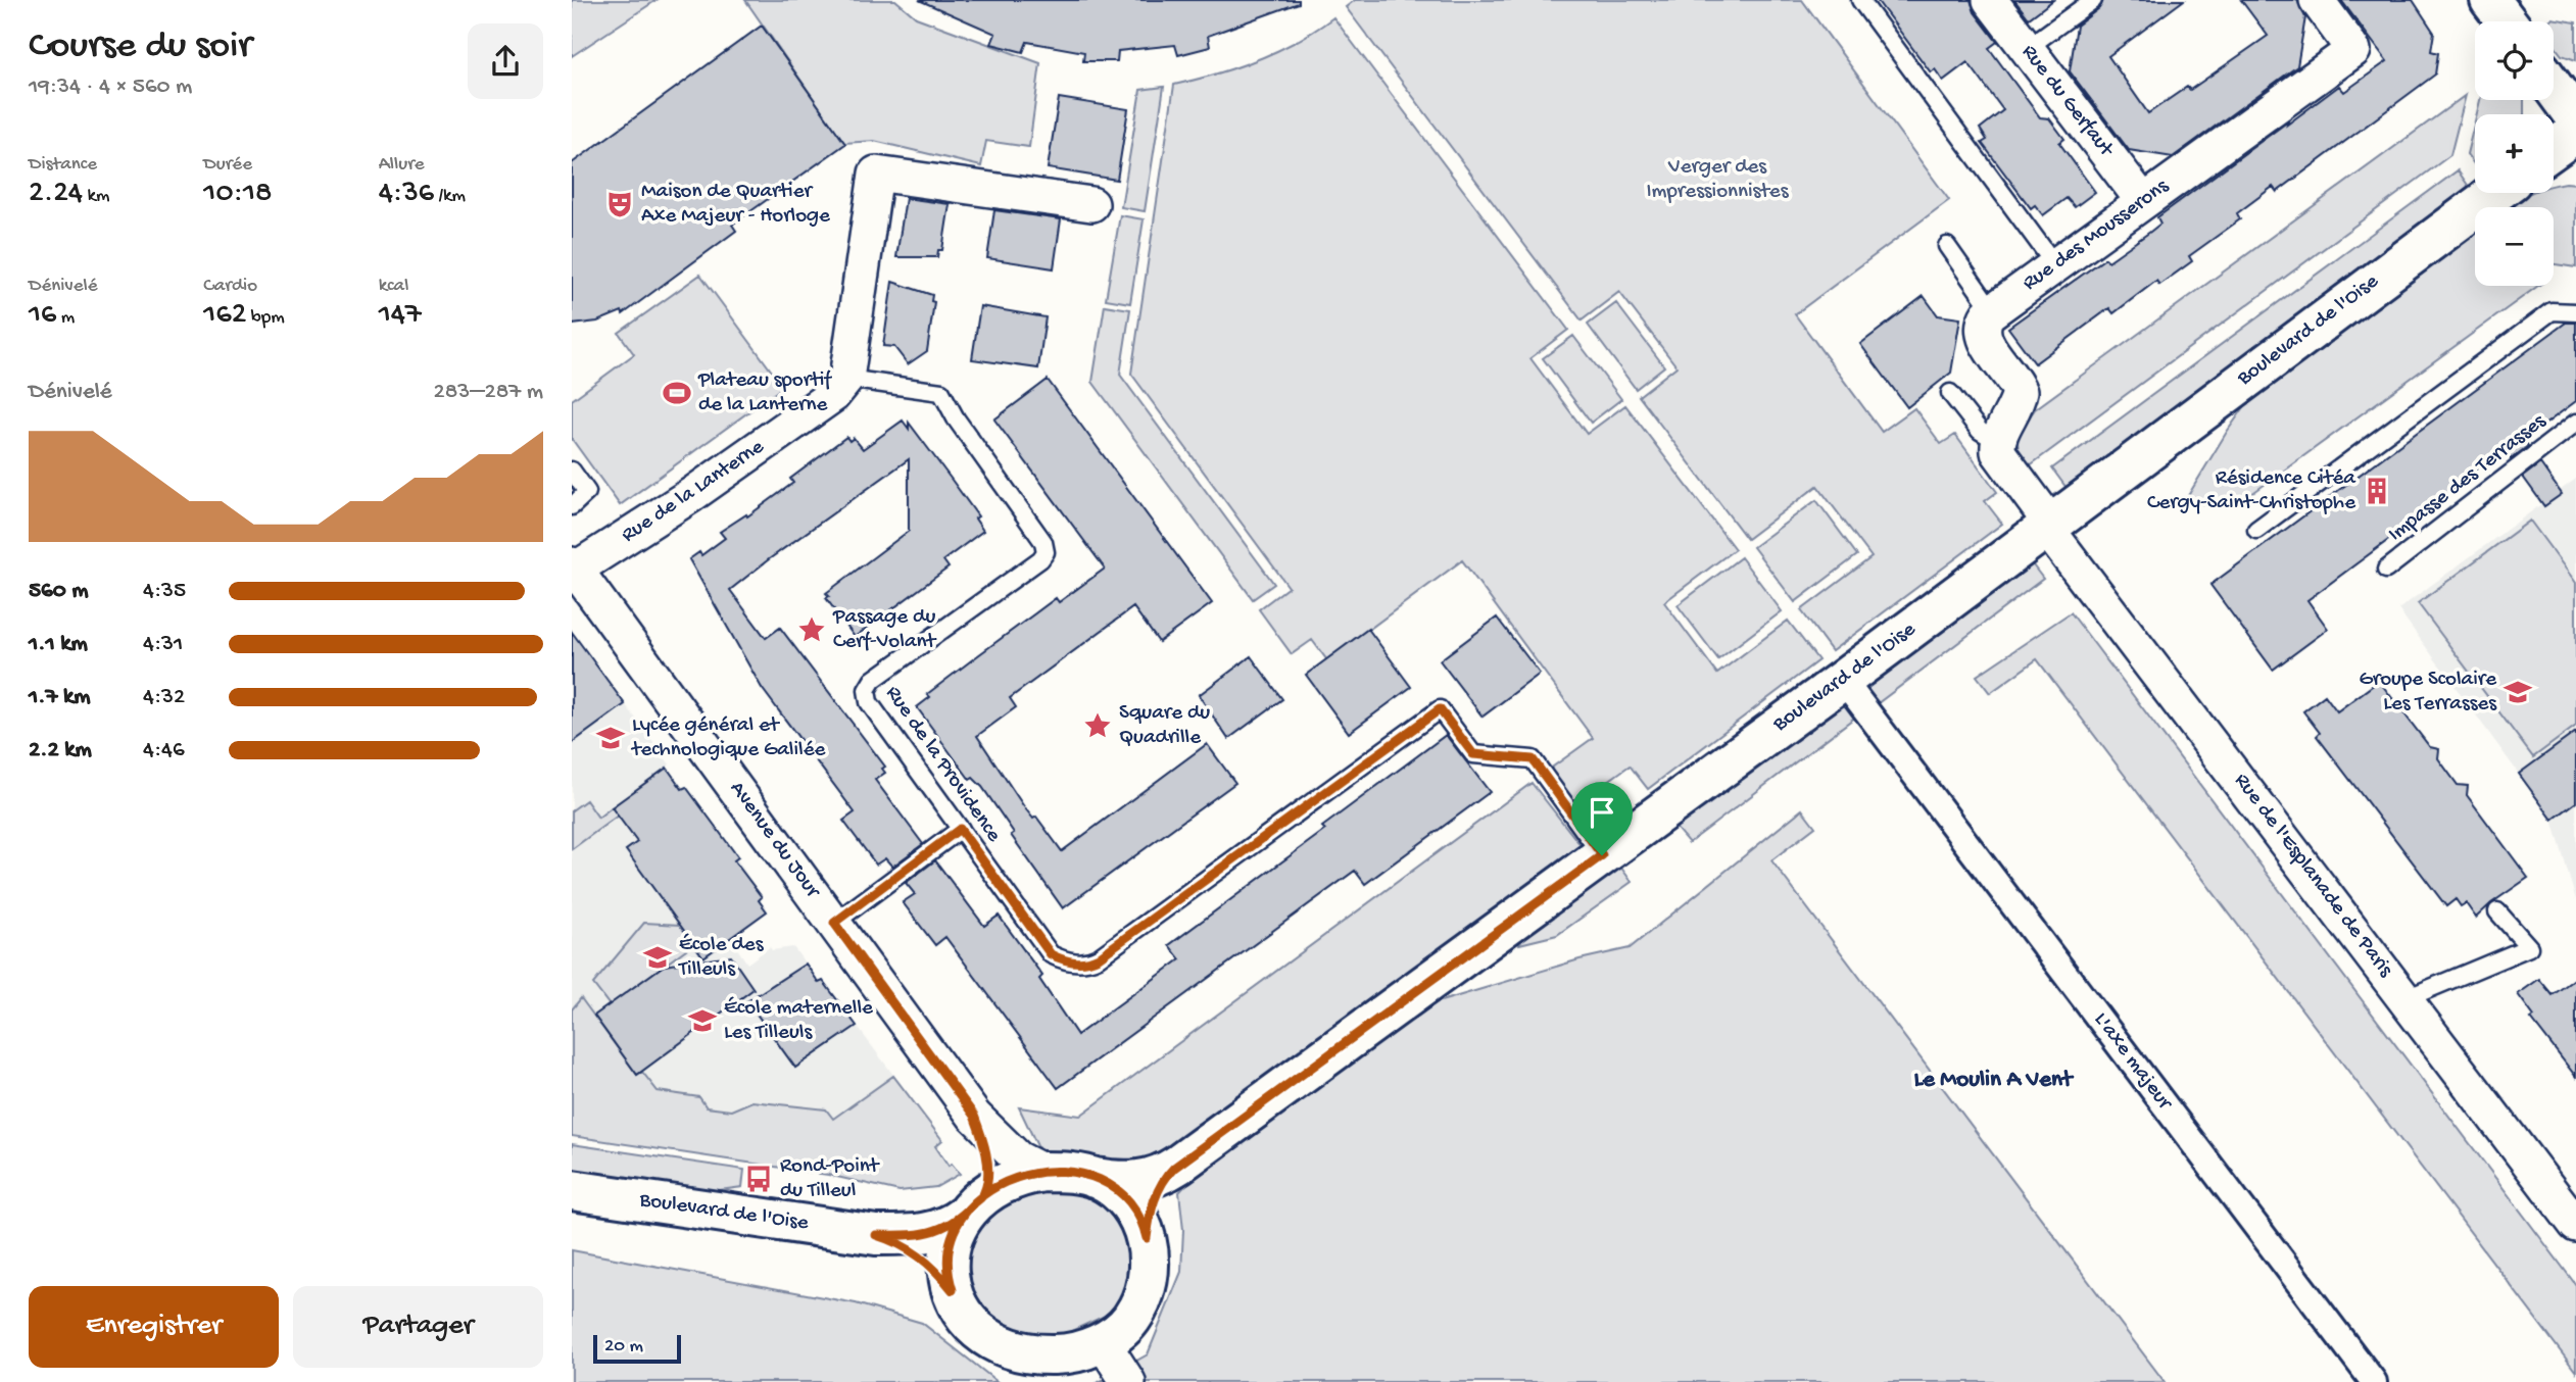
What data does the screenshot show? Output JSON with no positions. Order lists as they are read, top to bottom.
{
  "streets": {
    "main road": ["Boulevard de l'Oise"],
    "street": [
      "Rue du Gerfaut",
      "Rue des Mousserons",
      "Rue de la Lanterne",
      "Avenue du Jour",
      "Rue de l'Esplanade de Paris",
      "L'axe majeur"
    ],
    "lane": ["Impasse des Terrasses", "Rue de la Providence"]
  },
  "crossings": [
    ["Rue du Gerfaut", "Rue des Mousserons"],
    ["Boulevard de l'Oise", "Rue de la Providence"],
    ["Boulevard de l'Oise", "Avenue du Jour"],
    ["Boulevard de l'Oise", "Rue de l'Esplanade de Paris"],
    ["Boulevard de l'Oise", "L'axe majeur"],
    ["Rue de la Lanterne", "Rue de la Providence"],
    ["Rue de la Lanterne", "Avenue du Jour"]
  ],
  "districts": ["Le Moulin A Vent"],
  "parks": ["Verger des Impressionnistes"],
  "places": {
    "theatre": ["Maison de Quartier Axe Majeur - Horloge"],
    "sports": ["Plateau sportif de la Lanterne"],
    "building": ["Résidence Citéa Cergy-Saint-Christophe"],
    "place": ["Passage du Cerf-Volant", "Square du Quadrille"],
    "school or university": [
      "Groupe Scolaire Les Terrasses",
      "Lycée général et technologique Galilée",
      "École des Tilleuls",
      "École maternelle Les Tilleuls"
    ],
    "bus stop": ["Rond-Point du Tilleul"]
  },
  "scale_bar": "20 m",
  "page": {
    "heading": ["Course du soir", "19:34 · 4 × 560 m"],
    "map_buttons": ["+", "−"],
    "stats": [
      ["Distance", "2.24 km"],
      ["Durée", "10:18"],
      ["Allure", "4:36 /km"],
      ["Dénivelé", "16 m"],
      ["Cardio", "162 bpm"],
      ["kcal", "147"]
    ],
    "chart": ["Dénivelé", "283–287 m"],
    "list": [
      {
        "name": "560 m",
        "note": "4:35"
      },
      {
        "name": "1.1 km",
        "note": "4:31"
      },
      {
        "name": "1.7 km",
        "note": "4:32"
      },
      {
        "name": "2.2 km",
        "note": "4:46"
      }
    ],
    "buttons": ["Enregistrer", "Partager"],
    "scale": "20 m"
  }
}
